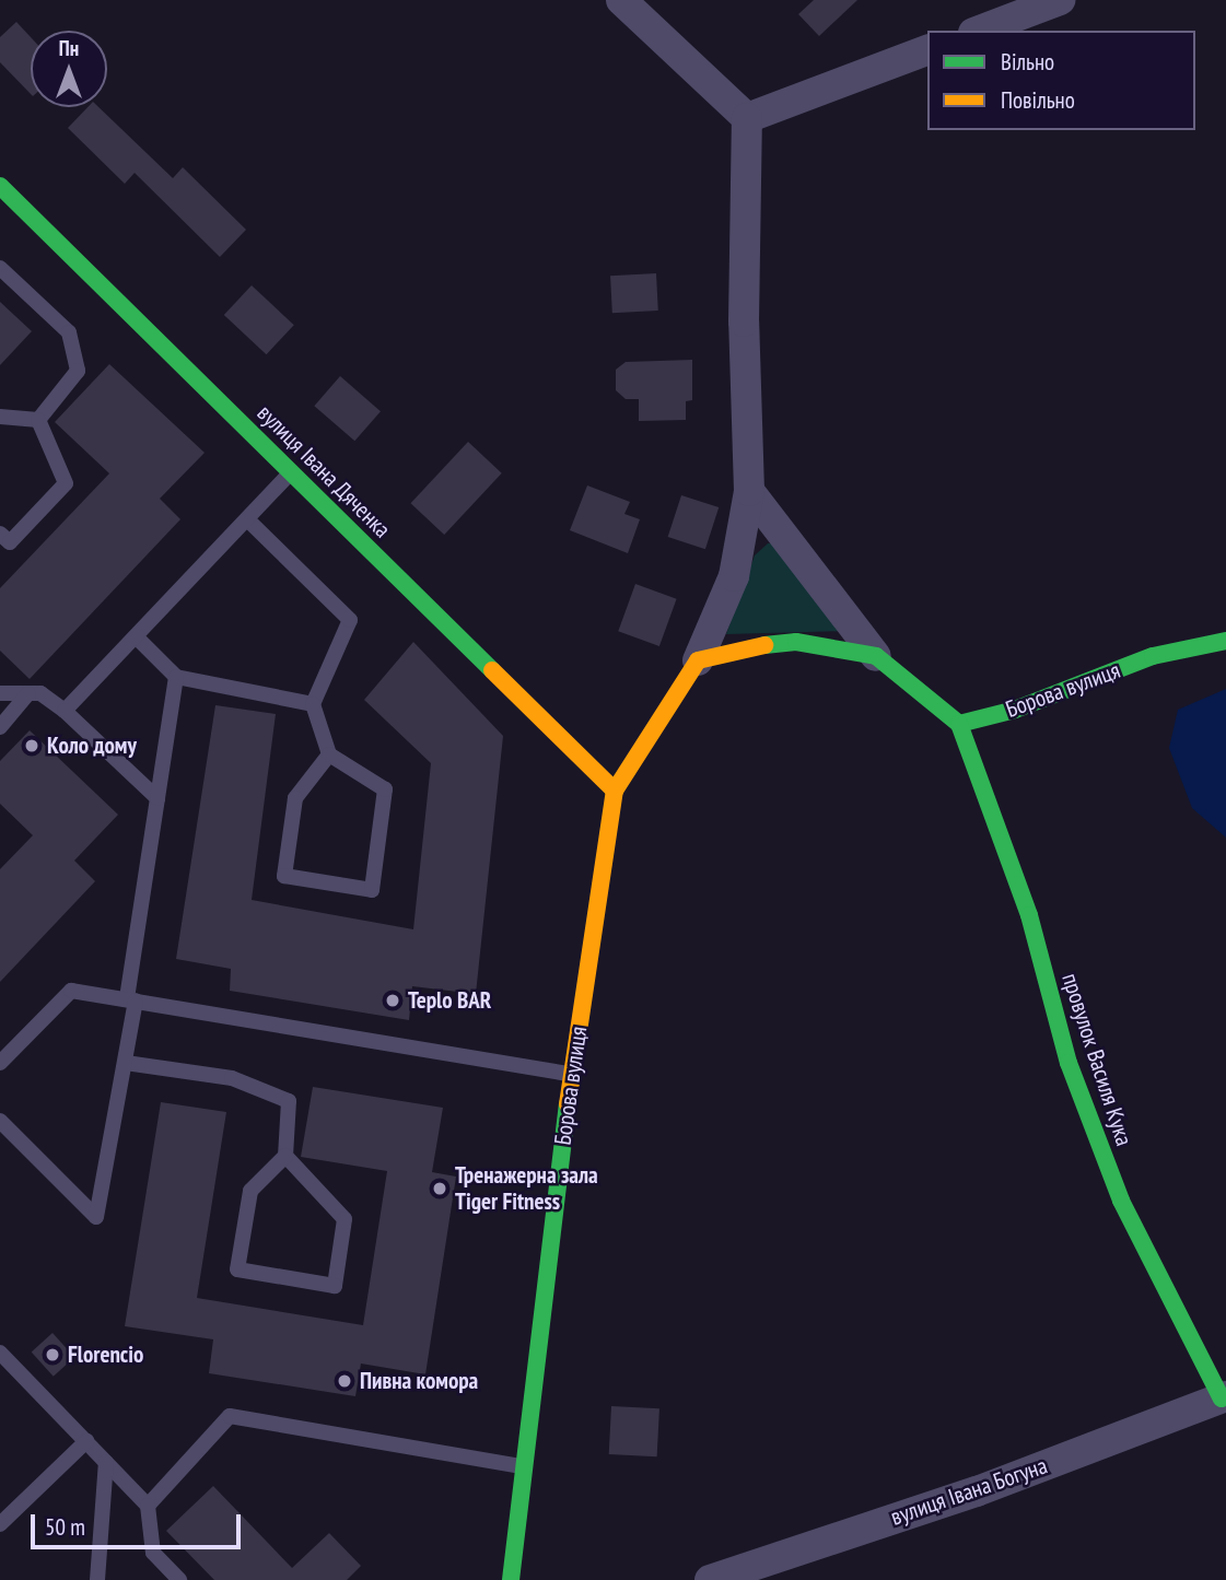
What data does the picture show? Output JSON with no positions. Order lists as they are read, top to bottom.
{
  "streets": {
    "street": [
      "вулиця Івана Дяченка",
      "Борова вулиця",
      "провулок Василя Кука",
      "вулиця Івана Богуна"
    ]
  },
  "crossings": [
    ["вулиця Івана Дяченка", "Борова вулиця"],
    ["Борова вулиця", "провулок Василя Кука"],
    ["провулок Василя Кука", "вулиця Івана Богуна"]
  ],
  "places": [
    "Коло дому",
    "Teplo BAR",
    "Тренажерна зала Tiger Fitness",
    "Florencio",
    "Пивна комора"
  ],
  "legend": ["Вільно", "Повільно"],
  "scale_bar": "50 m",
  "north": "top"
}
